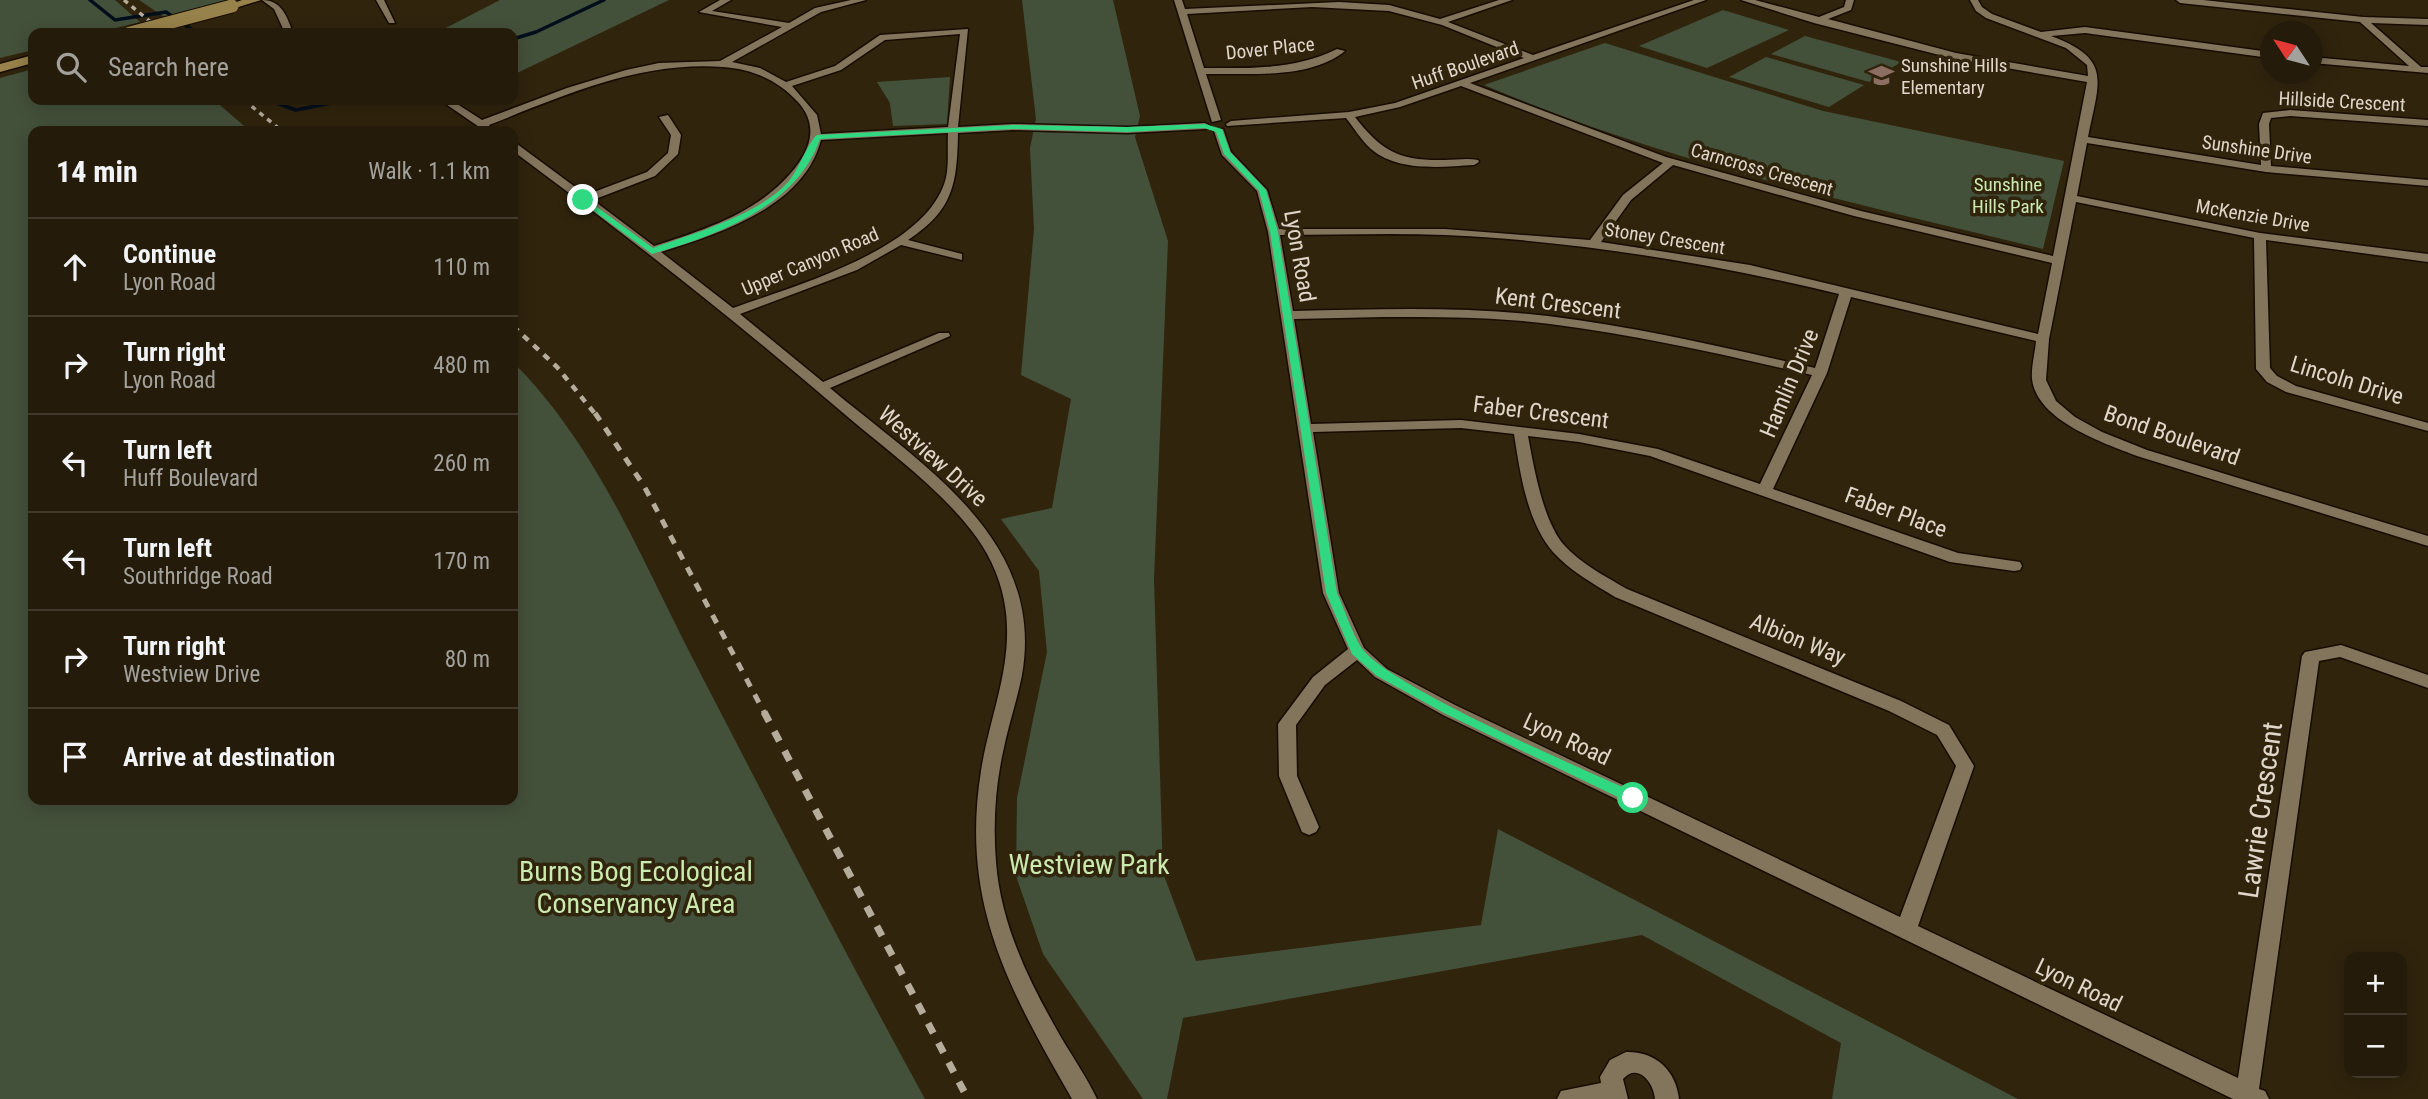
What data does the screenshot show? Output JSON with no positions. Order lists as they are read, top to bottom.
{
  "streets": {
    "street": [
      "Dover Place",
      "Huff Boulevard",
      "Hillside Crescent",
      "Sunshine Drive",
      "Carncross Crescent",
      "McKenzie Drive",
      "Stoney Crescent",
      "Lyon Road",
      "Upper Canyon Road",
      "Kent Crescent",
      "Lincoln Drive",
      "Hamlin Drive",
      "Faber Crescent",
      "Bond Boulevard",
      "Westview Drive",
      "Faber Place",
      "Albion Way",
      "Lawrie Crescent"
    ]
  },
  "crossings": [
    ["Dover Place", "Lyon Road"],
    ["Huff Boulevard", "Carncross Crescent"],
    ["Huff Boulevard", "Lyon Road"],
    ["Huff Boulevard", "Upper Canyon Road"],
    ["Hillside Crescent", "Sunshine Drive"],
    ["Sunshine Drive", "Bond Boulevard"],
    ["Carncross Crescent", "Bond Boulevard"],
    ["McKenzie Drive", "Lincoln Drive"],
    ["McKenzie Drive", "Bond Boulevard"],
    ["Stoney Crescent", "Lyon Road"],
    ["Stoney Crescent", "Hamlin Drive"],
    ["Stoney Crescent", "Bond Boulevard"],
    ["Lyon Road", "Kent Crescent"],
    ["Lyon Road", "Faber Crescent"],
    ["Lyon Road", "Albion Way"],
    ["Lyon Road", "Lawrie Crescent"],
    ["Upper Canyon Road", "Westview Drive"],
    ["Kent Crescent", "Hamlin Drive"],
    ["Hamlin Drive", "Faber Crescent"],
    ["Hamlin Drive", "Faber Place"],
    ["Faber Crescent", "Faber Place"],
    ["Faber Crescent", "Albion Way"]
  ],
  "parks": ["Sunshine Hills Park", "Westview Park", "Burns Bog Ecological Conservancy Area"],
  "places": {
    "school or university": ["Sunshine Hills Elementary"]
  },
  "north": "top left",
  "page": {
    "search": "Search here",
    "heading": ["14 min", "Walk · 1.1 km"],
    "list": [
      ["Continue", "Lyon Road", "110 m"],
      ["Turn right", "Lyon Road", "480 m"],
      ["Turn left", "Huff Boulevard", "260 m"],
      ["Turn left", "Southridge Road", "170 m"],
      ["Turn right", "Westview Drive", "80 m"],
      "Arrive at destination"
    ],
    "map_buttons": ["+", "−"]
  }
}
